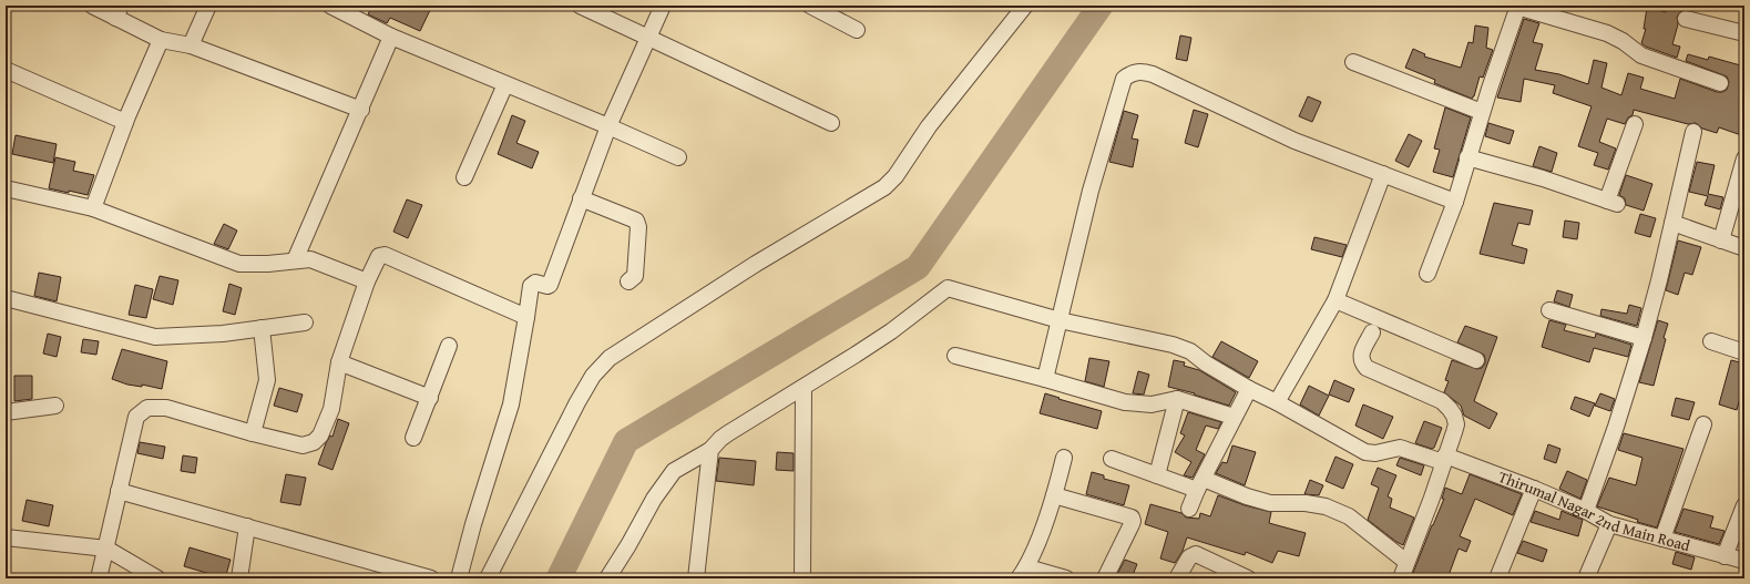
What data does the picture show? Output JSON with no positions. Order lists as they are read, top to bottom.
{
  "streets": {
    "street": ["Thirumal Nagar 2nd Main Road"]
  }
}
